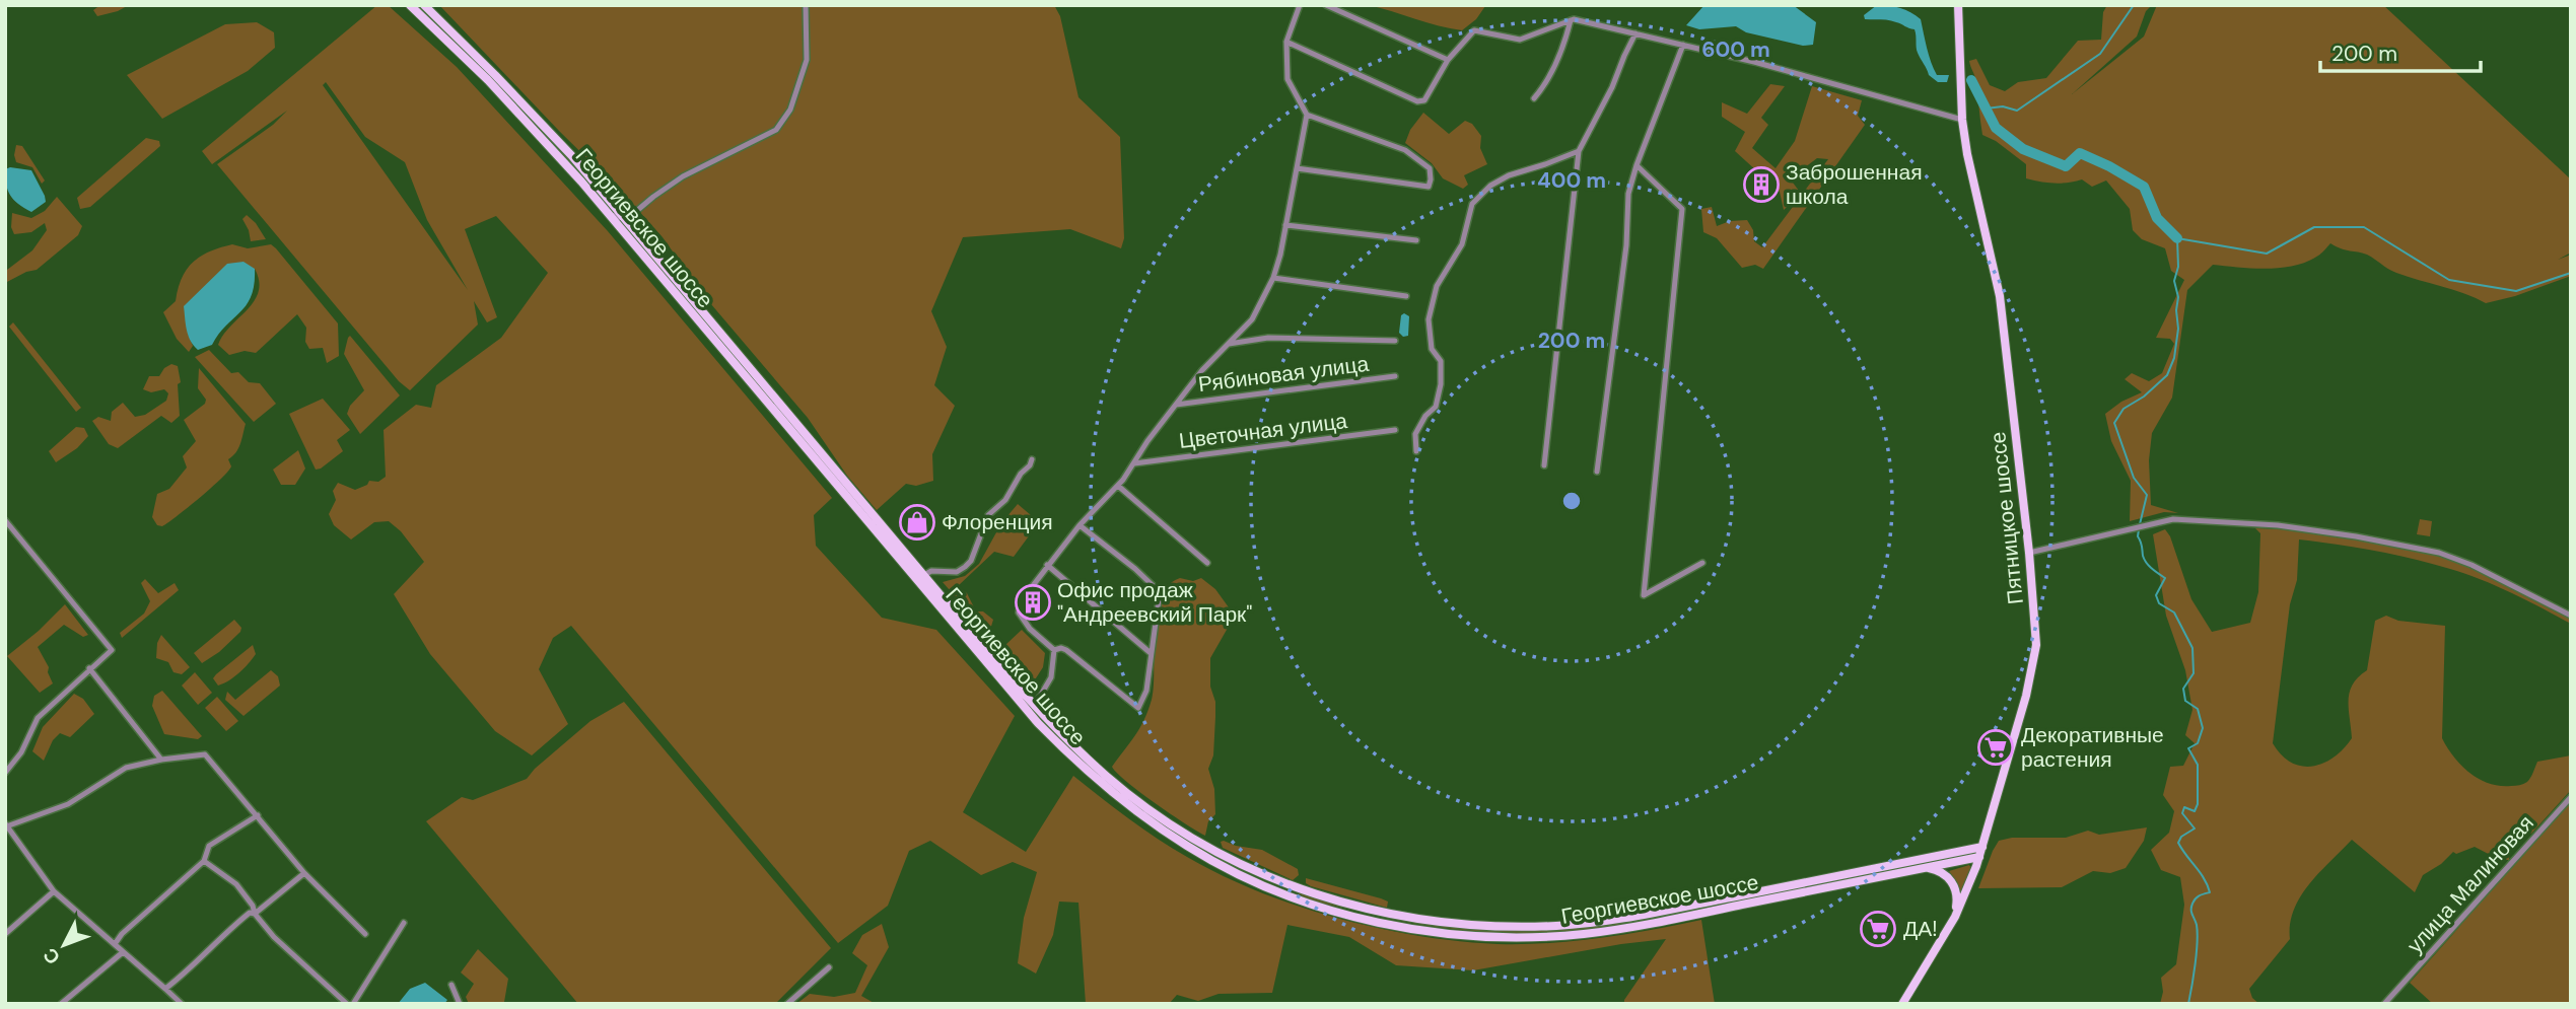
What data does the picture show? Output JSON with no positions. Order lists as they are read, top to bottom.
{
  "streets": {
    "main road": ["Георгиевское шоссе", "Пятницкое шоссе"],
    "street": ["Рябиновая улица", "Цветочная улица", "улица Малиновая"]
  },
  "crossings": [
    ["Георгиевское шоссе", "Пятницкое шоссе"]
  ],
  "places": {
    "building": ["Заброшенная школа", "Офис продаж \"Андреевский Парк\""],
    "shop": ["Флоренция"],
    "supermarket": ["Декоративные растения", "ДА!"]
  },
  "scale_bar": "200 m",
  "north": "bottom left",
  "rings": ["600 m", "400 m", "200 m"]
}
